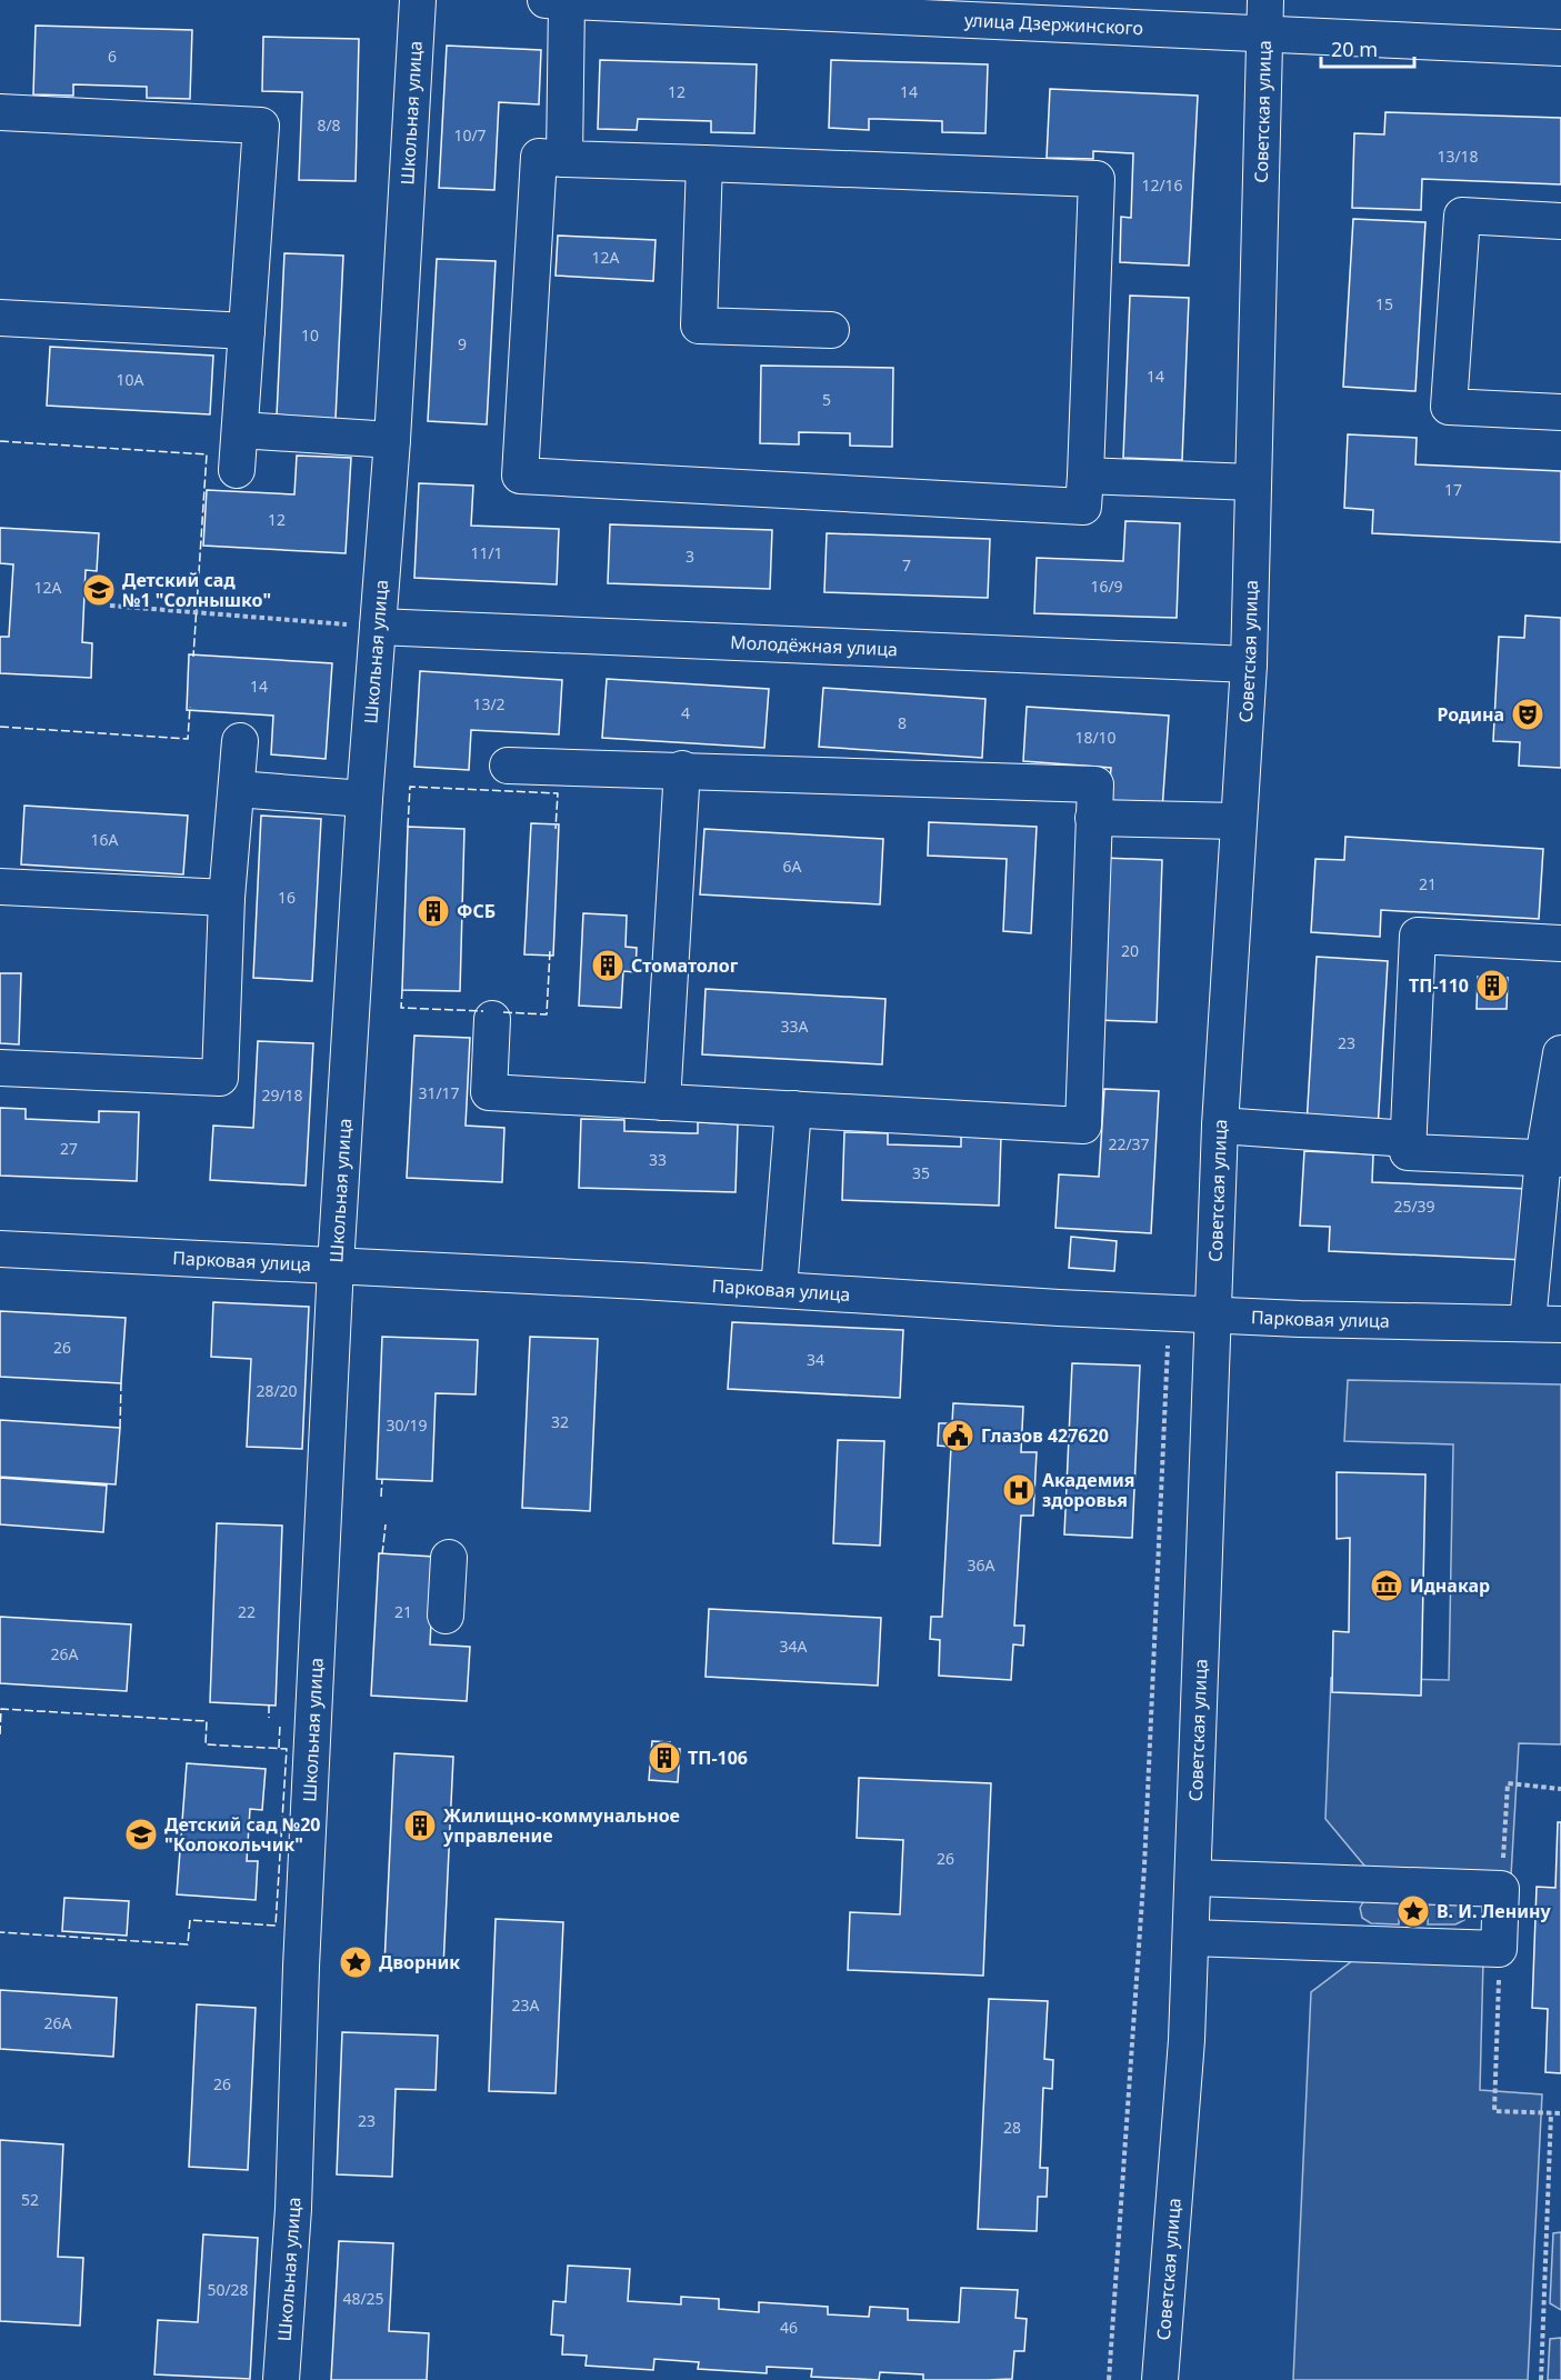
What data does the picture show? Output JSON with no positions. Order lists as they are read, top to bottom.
{
  "streets": {
    "street": [
      "улица Дзержинского",
      "Советская улица",
      "Школьная улица",
      "Молодёжная улица",
      "Парковая улица"
    ]
  },
  "crossings": [
    ["улица Дзержинского", "Советская улица"],
    ["Советская улица", "Молодёжная улица"],
    ["Советская улица", "Парковая улица"],
    ["Школьная улица", "Молодёжная улица"],
    ["Школьная улица", "Парковая улица"]
  ],
  "places": {
    "school or university": ["Детский сад №1 \"Солнышко\"", "Детский сад №20 \"Колокольчик\""],
    "theatre": ["Родина"],
    "building": [
      "ФСБ",
      "Стоматолог",
      "ТП-110",
      "ТП-106",
      "Жилищно-коммунальное управление"
    ],
    "public building": ["Глазов 427620"],
    "hospital": ["Академия здоровья"],
    "museum": ["Иднакар"],
    "place": ["В. И. Ленину", "Дворник"]
  },
  "house_numbers": [
    "6",
    "12",
    "14",
    "8/8",
    "10/7",
    "13/18",
    "12/16",
    "12А",
    "15",
    "10",
    "9",
    "14",
    "10А",
    "5",
    "17",
    "12",
    "11/1",
    "3",
    "7",
    "16/9",
    "12А",
    "14",
    "13/2",
    "4",
    "8",
    "18/10",
    "16А",
    "6А",
    "21",
    "16",
    "20",
    "33А",
    "23",
    "31/17",
    "29/18",
    "22/37",
    "27",
    "33",
    "35",
    "25/39",
    "26",
    "34",
    "28/20",
    "32",
    "30/19",
    "36А",
    "22",
    "21",
    "34А",
    "26А",
    "26",
    "23А",
    "26А",
    "26",
    "23",
    "28",
    "52",
    "50/28",
    "48/25",
    "46"
  ],
  "scale_bar": "20 m"
}
